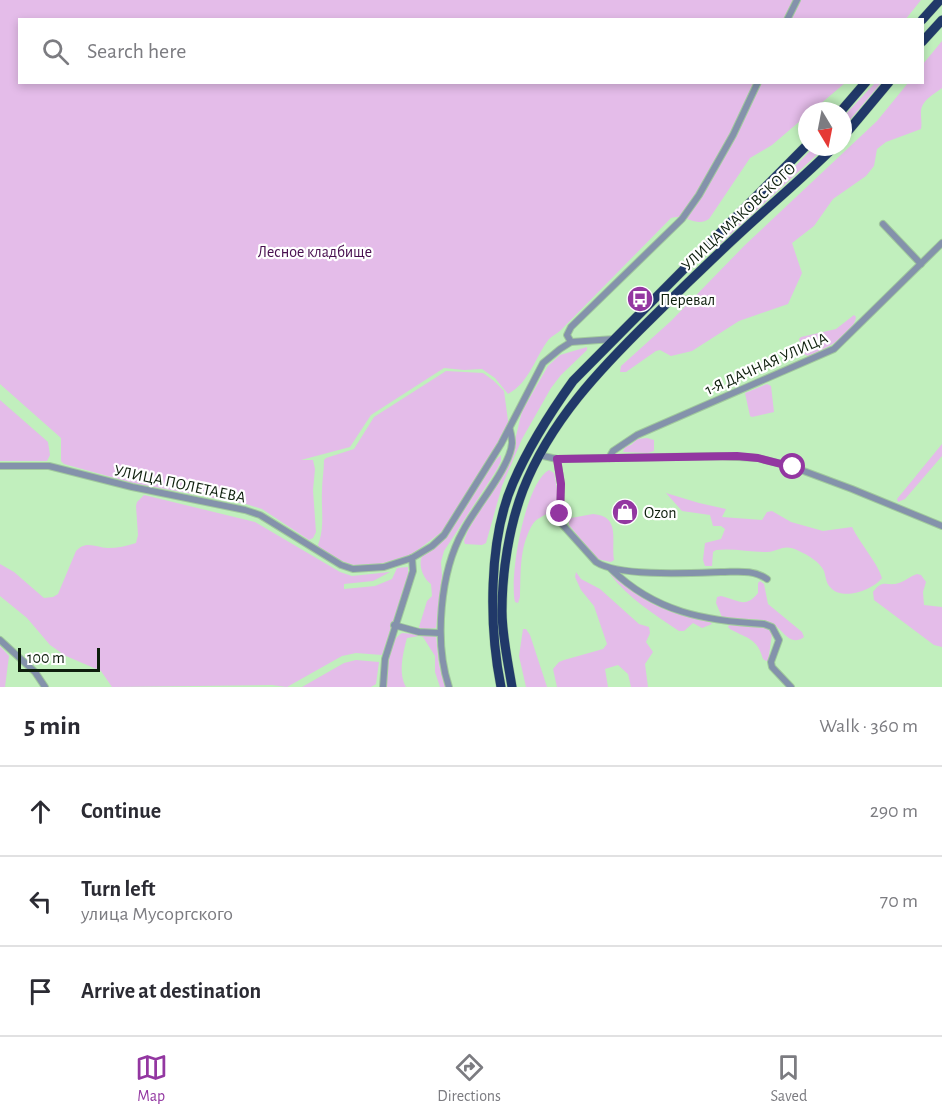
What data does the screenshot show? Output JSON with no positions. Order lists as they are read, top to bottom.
{
  "streets": {
    "highway": ["УЛИЦА МАКОВСКОГО"],
    "street": ["1-Я ДАЧНАЯ УЛИЦА", "УЛИЦА ПОЛЕТАЕВА"]
  },
  "parks": ["Лесное кладбище"],
  "places": {
    "bus stop": ["Перевал"],
    "shop": ["Ozon"]
  },
  "scale_bar": "100 m",
  "north": "bottom",
  "page": {
    "search": "Search here",
    "scale": "100 m",
    "heading": ["5 min", "Walk · 360 m"],
    "list": [
      ["Continue", "290 m"],
      ["Turn left", "улица Мусоргского", "70 m"],
      "Arrive at destination"
    ],
    "nav": ["Map", "Directions", "Saved"]
  }
}
